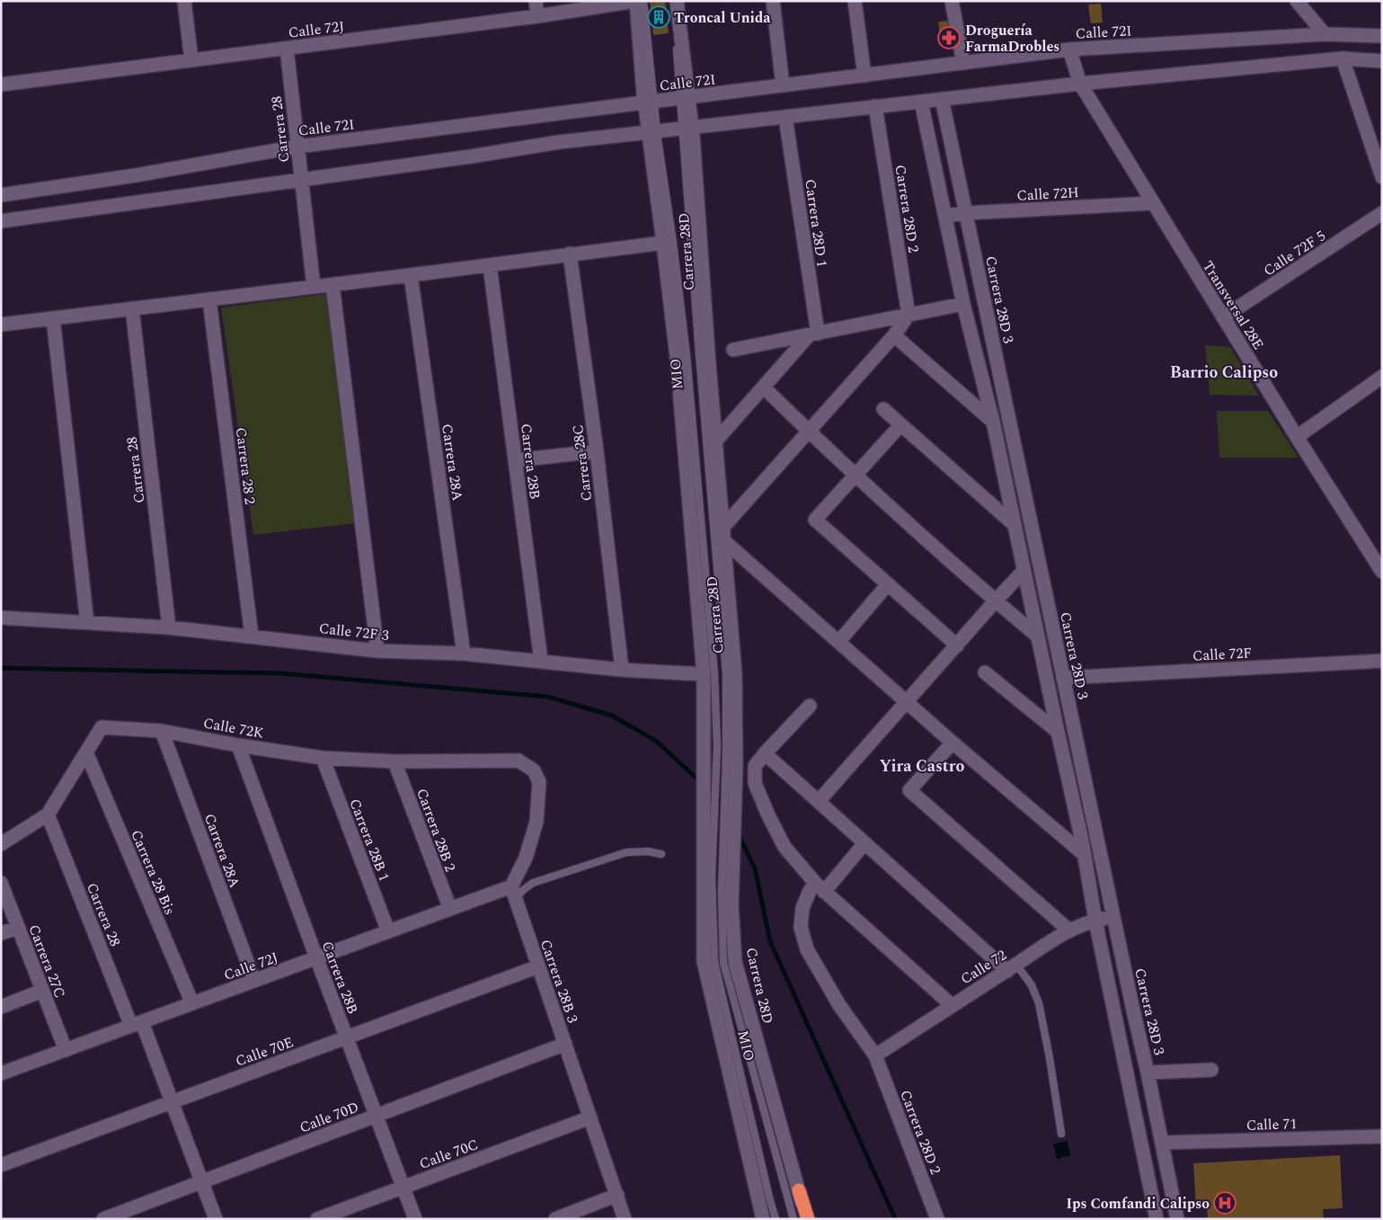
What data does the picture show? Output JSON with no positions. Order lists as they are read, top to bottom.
{
  "streets": {
    "street": [
      "Calle 72J",
      "Calle 72I",
      "Carrera 28",
      "Calle 72H",
      "Carrera 28D 2",
      "Carrera 28D 1",
      "Carrera 28D",
      "Calle 72F 5",
      "Carrera 28D 3",
      "Transversal 28E",
      "Carrera 28B",
      "Carrera 28A",
      "Carrera 28C",
      "Carrera 28 2",
      "Calle 72F 3",
      "Calle 72F",
      "Calle 72K",
      "Carrera 28B 2",
      "Carrera 28B 1",
      "Carrera 28 Bis",
      "Carrera 27C",
      "Calle 72",
      "Carrera 28B 3",
      "Calle 70E",
      "Calle 70D",
      "Calle 71",
      "Calle 70C"
    ],
    "lane": ["MIO"]
  },
  "crossings": [
    ["Calle 72J", "Carrera 28"],
    ["Calle 72J", "Carrera 28D"],
    ["Calle 72J", "Carrera 28B"],
    ["Calle 72J", "Carrera 28A"],
    ["Calle 72J", "Calle 72K"],
    ["Calle 72J", "Carrera 28B 2"],
    ["Calle 72J", "Carrera 28B 1"],
    ["Calle 72J", "Carrera 28 Bis"],
    ["Calle 72J", "Carrera 27C"],
    ["Calle 72J", "Carrera 28B 3"],
    ["Calle 72I", "Carrera 28"],
    ["Calle 72I", "Carrera 28D"],
    ["Calle 72I", "Transversal 28E"],
    ["Carrera 28", "Calle 72F 3"],
    ["Carrera 28", "Calle 72K"],
    ["Carrera 28", "Calle 70E"],
    ["Carrera 28", "Calle 70D"],
    ["Calle 72H", "Carrera 28D 3"],
    ["Calle 72H", "Transversal 28E"],
    ["Carrera 28D 2", "Calle 72"],
    ["Carrera 28D", "MIO"],
    ["Carrera 28D", "Calle 72F 3"],
    ["Calle 72F 5", "Transversal 28E"],
    ["Carrera 28D 3", "Calle 72F"],
    ["Carrera 28D 3", "Calle 72"],
    ["Carrera 28D 3", "Calle 71"],
    ["Carrera 28B", "Calle 72F 3"],
    ["Carrera 28B", "Calle 72K"],
    ["Carrera 28B", "Calle 70E"],
    ["Carrera 28B", "Calle 70D"],
    ["Carrera 28B", "Calle 70C"],
    ["Carrera 28A", "Calle 72F 3"],
    ["Carrera 28A", "Calle 72K"],
    ["Carrera 28C", "Calle 72F 3"],
    ["Carrera 28 2", "Calle 72F 3"],
    ["Calle 72K", "Carrera 28B 2"],
    ["Calle 72K", "Carrera 28B 1"],
    ["Calle 72K", "Carrera 28 Bis"],
    ["Calle 72K", "Carrera 28B 3"],
    ["Carrera 28B 3", "Calle 70E"],
    ["Carrera 28B 3", "Calle 70D"],
    ["Carrera 28B 3", "Calle 70C"]
  ],
  "districts": ["Barrio Calipso", "Yira Castro"],
  "places": {
    "building": ["Troncal Unida"],
    "pharmacy": ["Droguería FarmaDrobles"],
    "hospital": ["Ips Comfandi Calipso"]
  }
}
